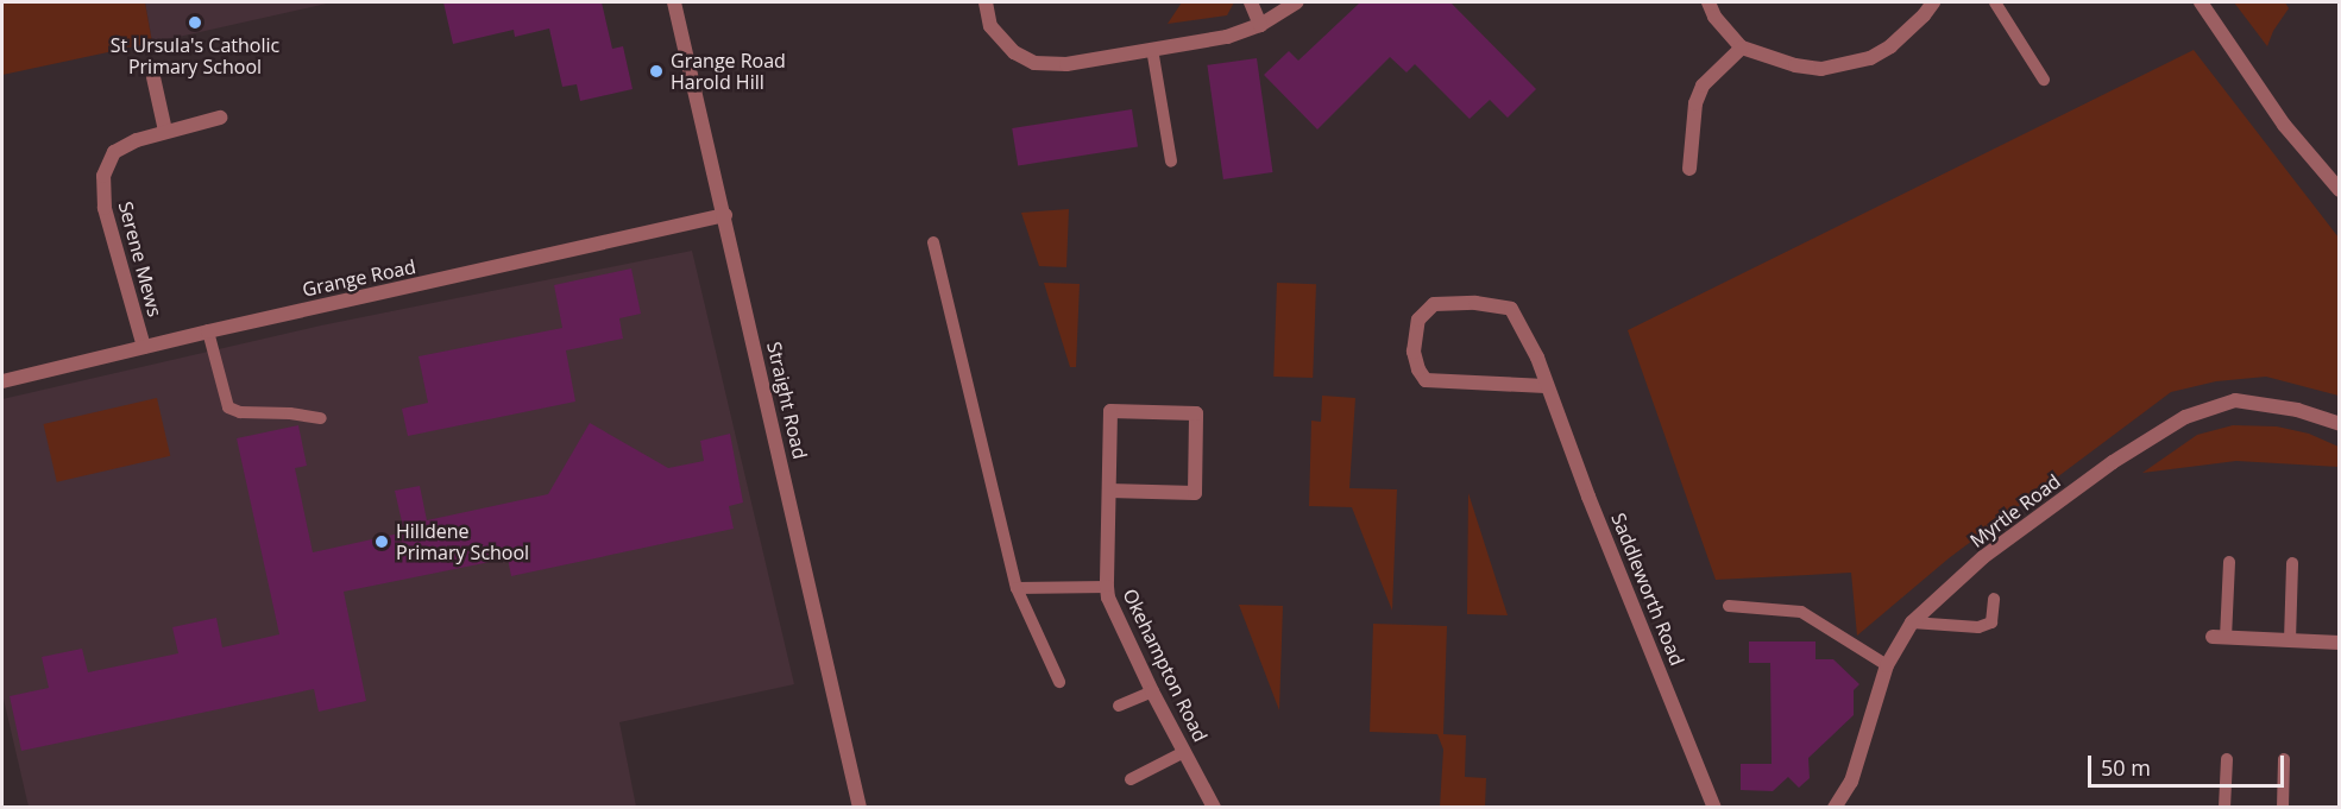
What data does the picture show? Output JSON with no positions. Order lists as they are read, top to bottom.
{
  "streets": {
    "street": [
      "Serene Mews",
      "Grange Road",
      "Straight Road",
      "Myrtle Road",
      "Saddleworth Road",
      "Okehampton Road"
    ]
  },
  "crossings": [
    ["Serene Mews", "Grange Road"],
    ["Grange Road", "Straight Road"]
  ],
  "places": ["St Ursula's Catholic Primary School", "Grange Road Harold Hill", "Hilldene Primary School"],
  "scale_bar": "50 m"
}
